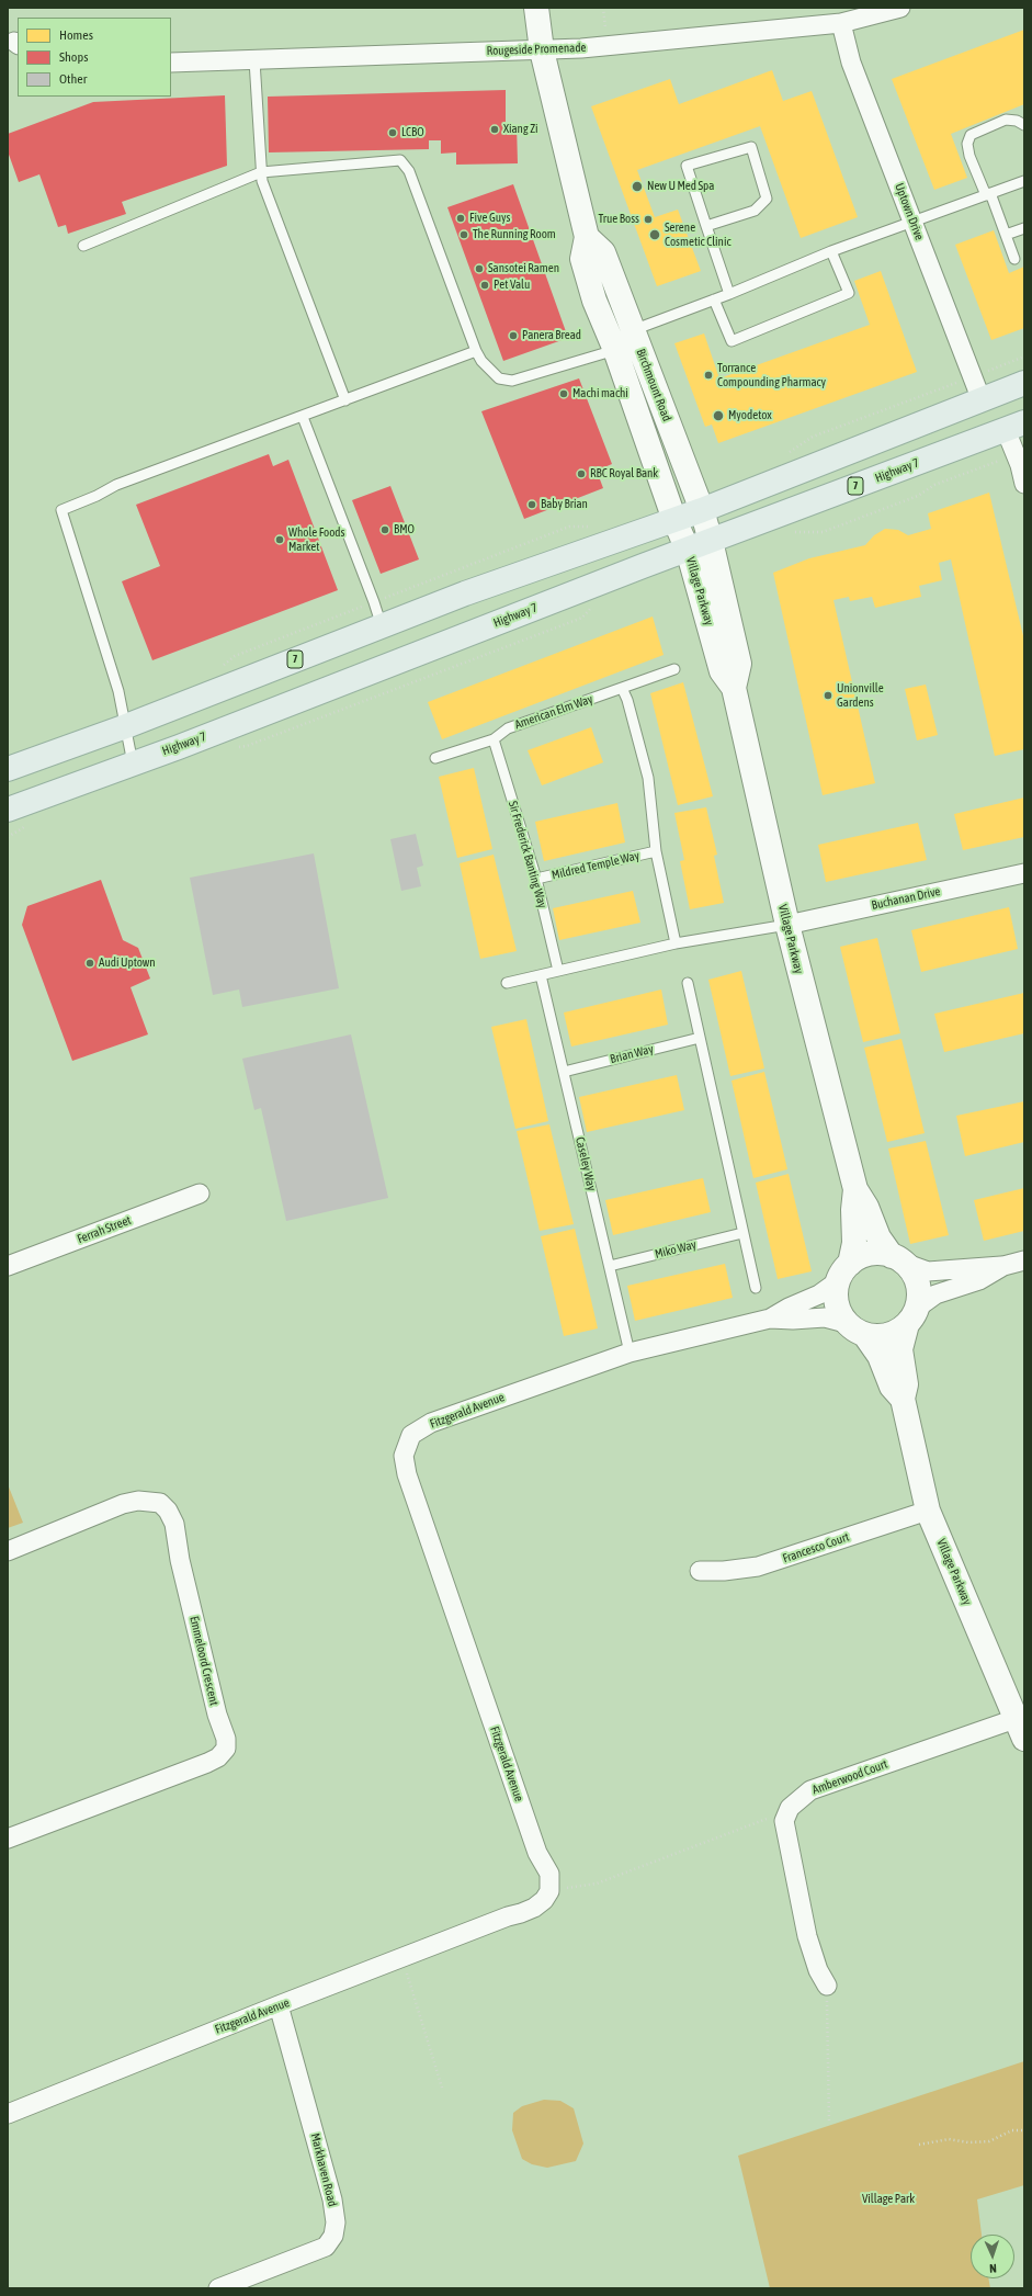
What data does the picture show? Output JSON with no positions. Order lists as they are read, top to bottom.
{
  "streets": {
    "main road": [
      "Birchmount Road",
      "Highway 7",
      "7",
      "Village Parkway"
    ],
    "street": [
      "Rougeside Promenade",
      "Uptown Drive",
      "Buchanan Drive",
      "Ferrah Street",
      "Fitzgerald Avenue",
      "Francesco Court",
      "Emmeloord Crescent",
      "Amberwood Court",
      "Markhaven Road"
    ],
    "lane": [
      "American Elm Way",
      "Sir Frederick Banting Way",
      "Mildred Temple Way",
      "Brian Way",
      "Caseley Way",
      "Miko Way"
    ]
  },
  "crossings": [
    ["Rougeside Promenade", "Uptown Drive"],
    ["Rougeside Promenade", "Birchmount Road"],
    ["Uptown Drive", "7"],
    ["Birchmount Road", "Highway 7"],
    ["Birchmount Road", "7"],
    ["Birchmount Road", "Village Parkway"],
    ["Highway 7", "Village Parkway"],
    ["7", "Village Parkway"],
    ["Village Parkway", "Buchanan Drive"],
    ["Village Parkway", "Fitzgerald Avenue"],
    ["Village Parkway", "Francesco Court"],
    ["Village Parkway", "Amberwood Court"],
    ["American Elm Way", "Sir Frederick Banting Way"],
    ["Sir Frederick Banting Way", "Mildred Temple Way"],
    ["Brian Way", "Caseley Way"],
    ["Caseley Way", "Miko Way"],
    ["Caseley Way", "Fitzgerald Avenue"],
    ["Fitzgerald Avenue", "Markhaven Road"]
  ],
  "parks": ["Village Park"],
  "places": [
    "Xiang Zi",
    "LCBO",
    "New U Med Spa",
    "Five Guys",
    "True Boss",
    "The Running Room",
    "Serene Cosmetic Clinic",
    "Sansotei Ramen",
    "Pet Valu",
    "Panera Bread",
    "Torrance Compounding Pharmacy",
    "Machi machi",
    "Myodetox",
    "RBC Royal Bank",
    "Baby Brian",
    "BMO",
    "Whole Foods Market",
    "Unionville Gardens",
    "Audi Uptown"
  ],
  "legend": ["Homes", "Shops", "Other"],
  "north": "bottom"
}
